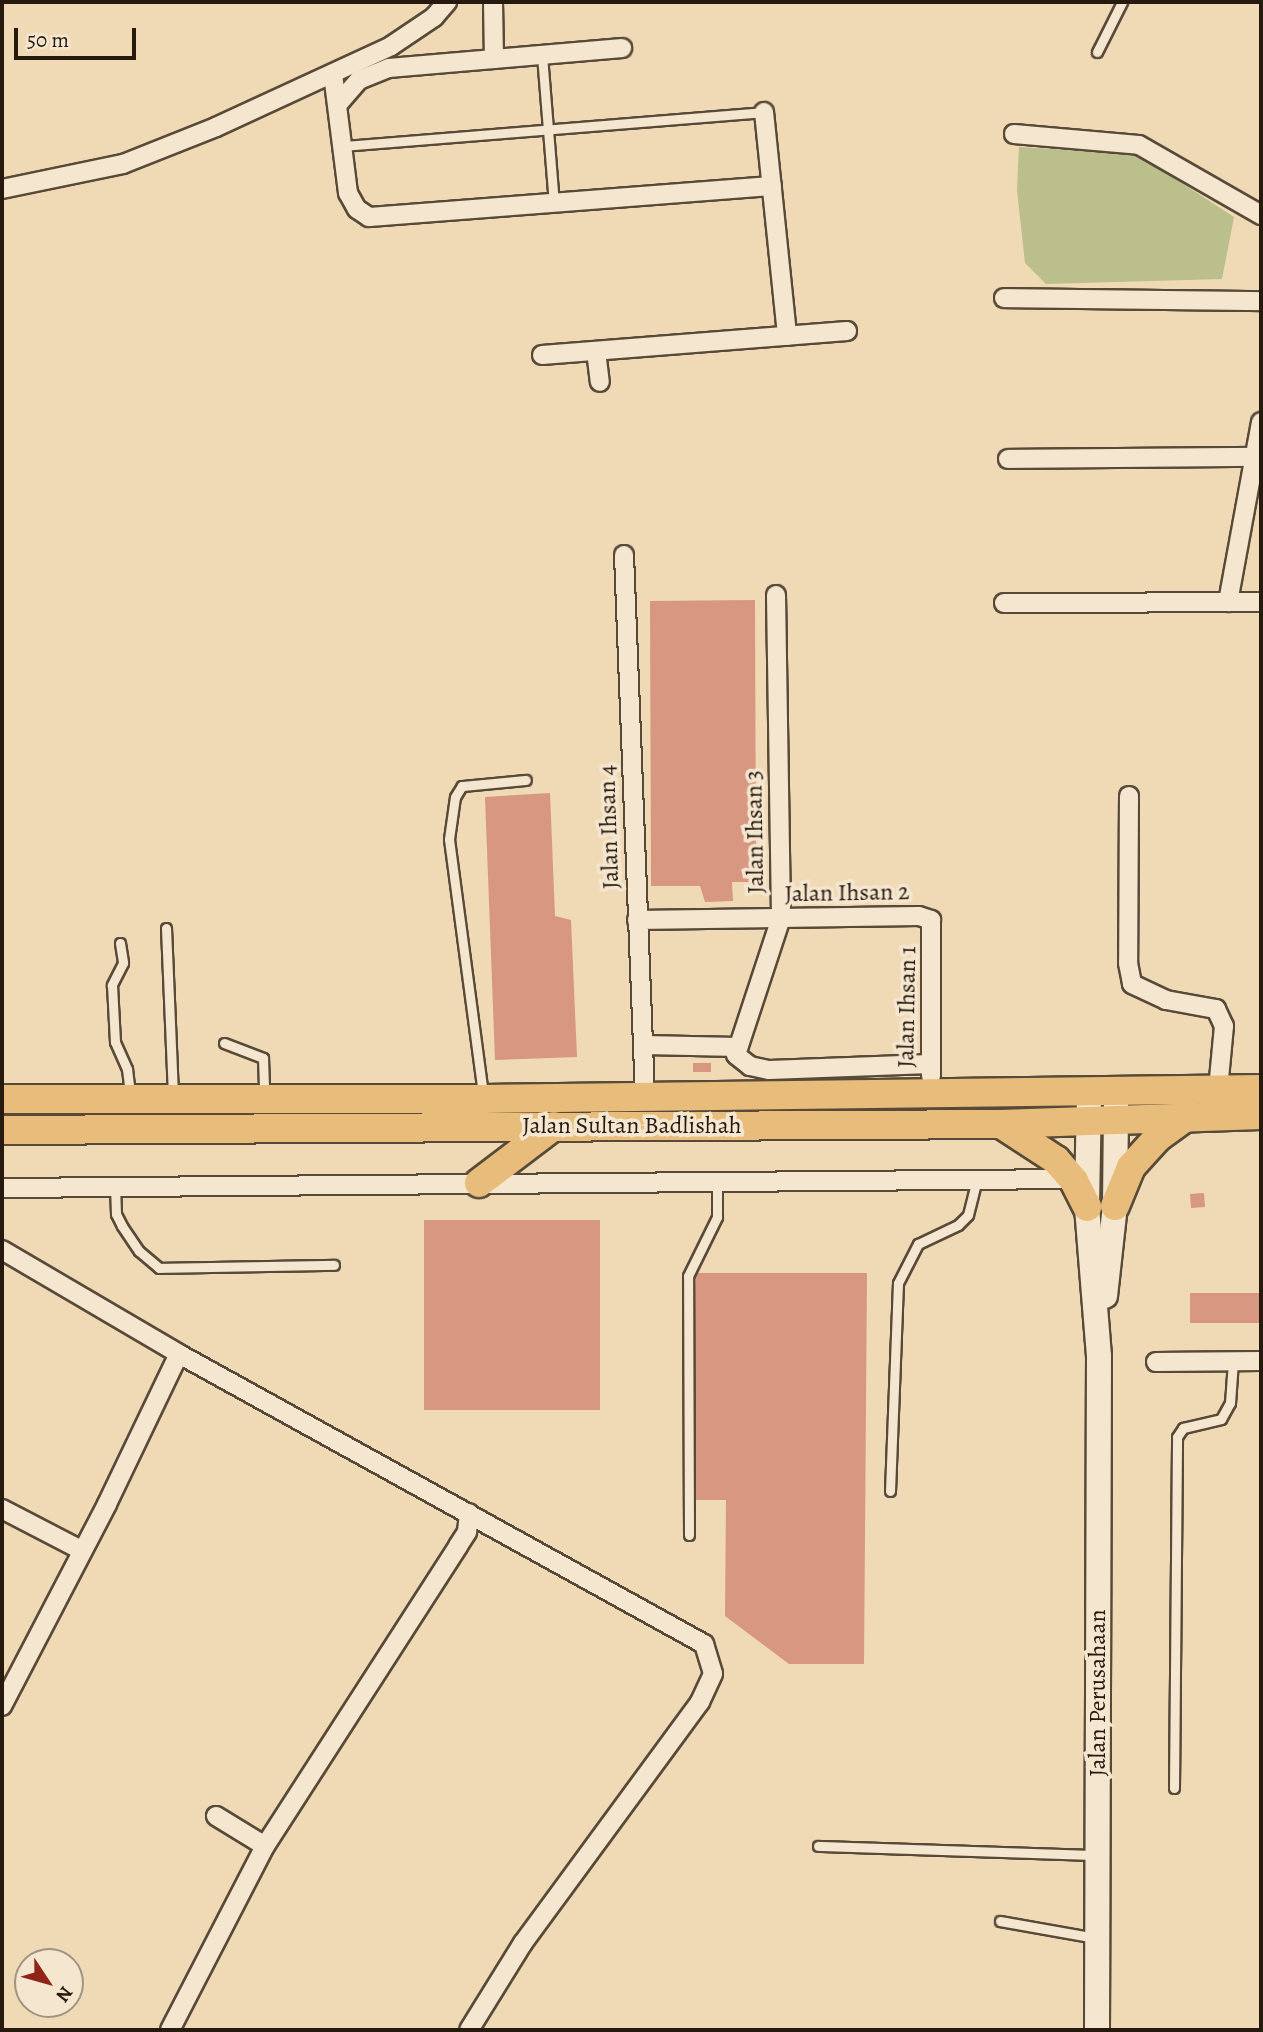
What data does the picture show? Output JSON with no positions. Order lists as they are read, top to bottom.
{
  "streets": {
    "main road": ["Jalan Sultan Badlishah", "Jalan Perusahaan"],
    "street": [
      "Jalan Ihsan 4",
      "Jalan Ihsan 3",
      "Jalan Ihsan 2",
      "Jalan Ihsan 1"
    ]
  },
  "crossings": [
    ["Jalan Ihsan 4", "Jalan Ihsan 2"],
    ["Jalan Ihsan 4", "Jalan Sultan Badlishah"],
    ["Jalan Ihsan 3", "Jalan Ihsan 2"],
    ["Jalan Ihsan 2", "Jalan Ihsan 1"],
    ["Jalan Ihsan 1", "Jalan Sultan Badlishah"],
    ["Jalan Sultan Badlishah", "Jalan Perusahaan"]
  ],
  "scale_bar": "50 m",
  "north": "bottom right"
}
